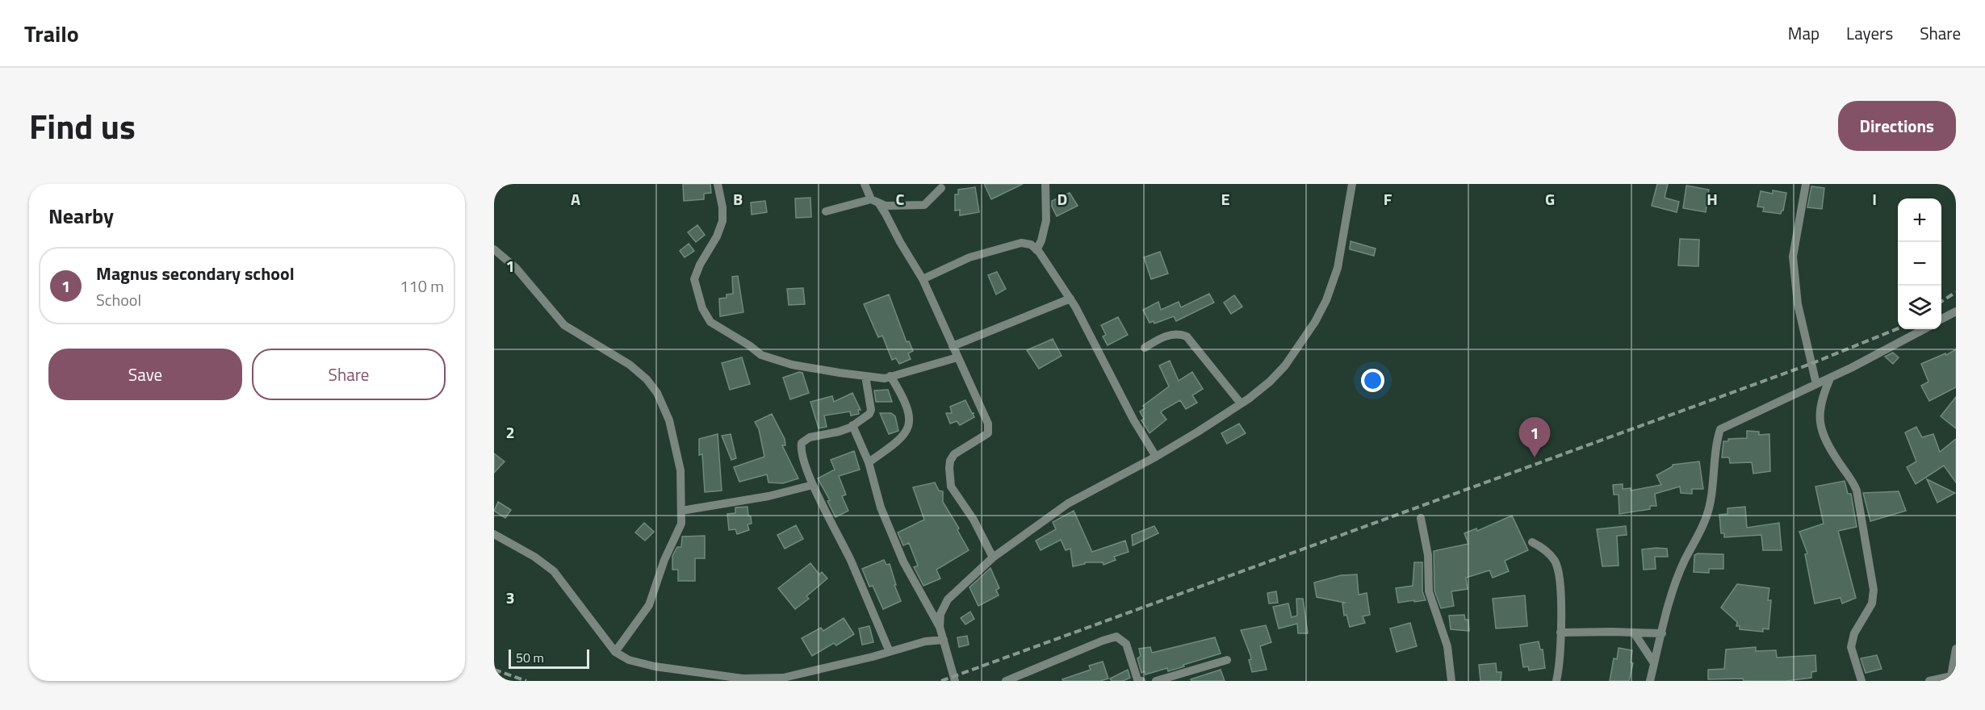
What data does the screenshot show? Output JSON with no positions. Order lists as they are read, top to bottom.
{
  "scale_bar": "50 m",
  "page": {
    "header": "Trailo",
    "nav": ["Map", "Layers", "Share"],
    "title": "Find us",
    "buttons": [
      "Directions",
      ["Save", "Share"]
    ],
    "heading": "Nearby",
    "map_buttons": ["+", "−"],
    "list": [
      {
        "mark": "1",
        "name": "Magnus secondary school",
        "note": "School",
        "value": "110 m"
      }
    ],
    "pins": "1",
    "scale": "50 m"
  },
  "grid": {
    "columns": [
      "A",
      "B",
      "C",
      "D",
      "E",
      "F",
      "G",
      "H",
      "I"
    ],
    "rows": ["1", "2", "3"]
  }
}
